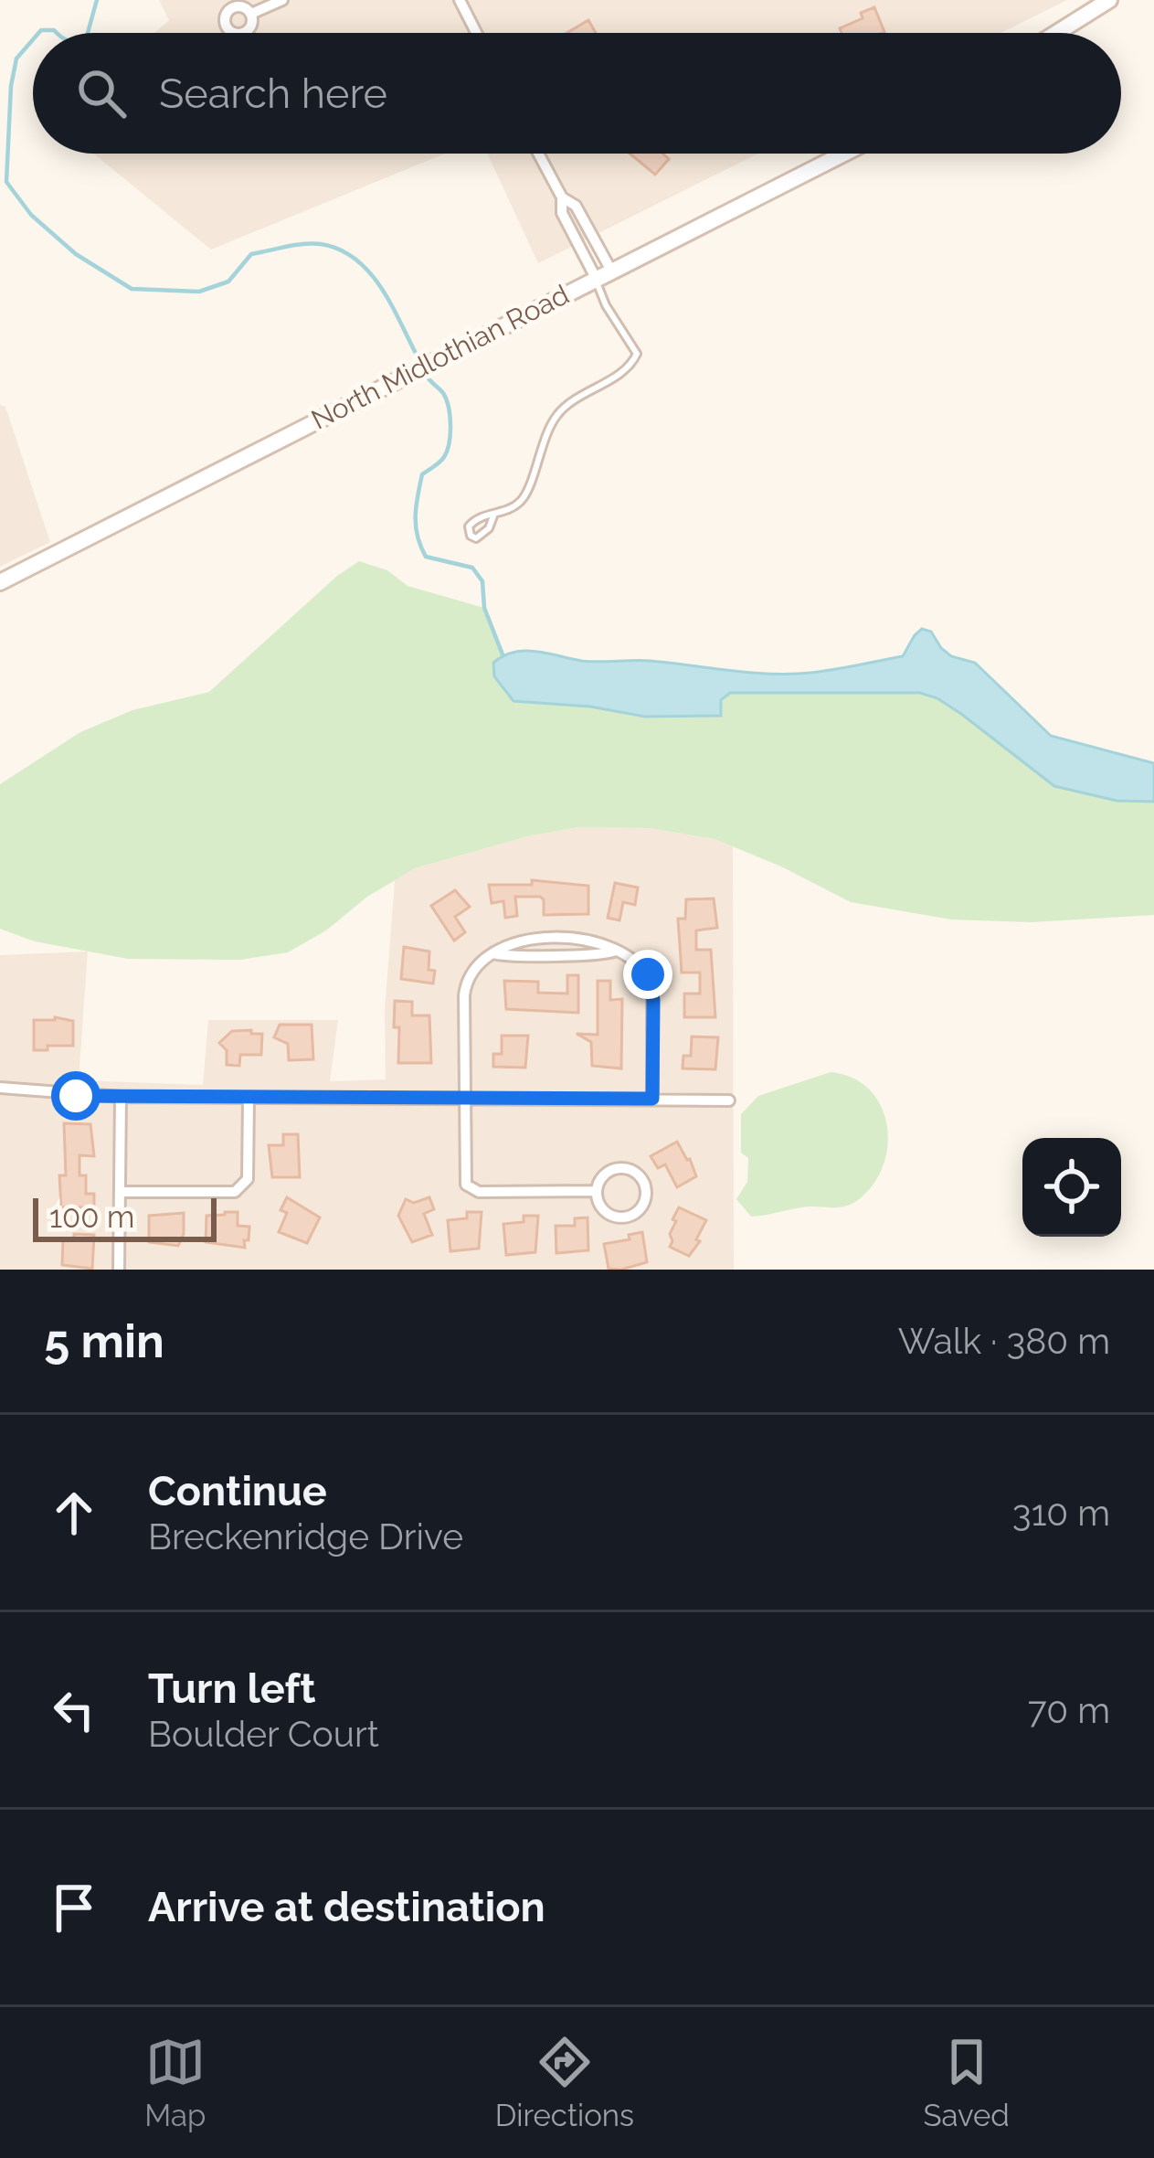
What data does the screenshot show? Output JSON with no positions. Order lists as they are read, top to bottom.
{
  "streets": {
    "main road": ["North Midlothian Road"]
  },
  "scale_bar": "100 m",
  "page": {
    "search": "Search here",
    "scale": "100 m",
    "heading": ["5 min", "Walk · 380 m"],
    "list": [
      ["Continue", "Breckenridge Drive", "310 m"],
      ["Turn left", "Boulder Court", "70 m"],
      "Arrive at destination"
    ],
    "nav": ["Map", "Directions", "Saved"]
  }
}
